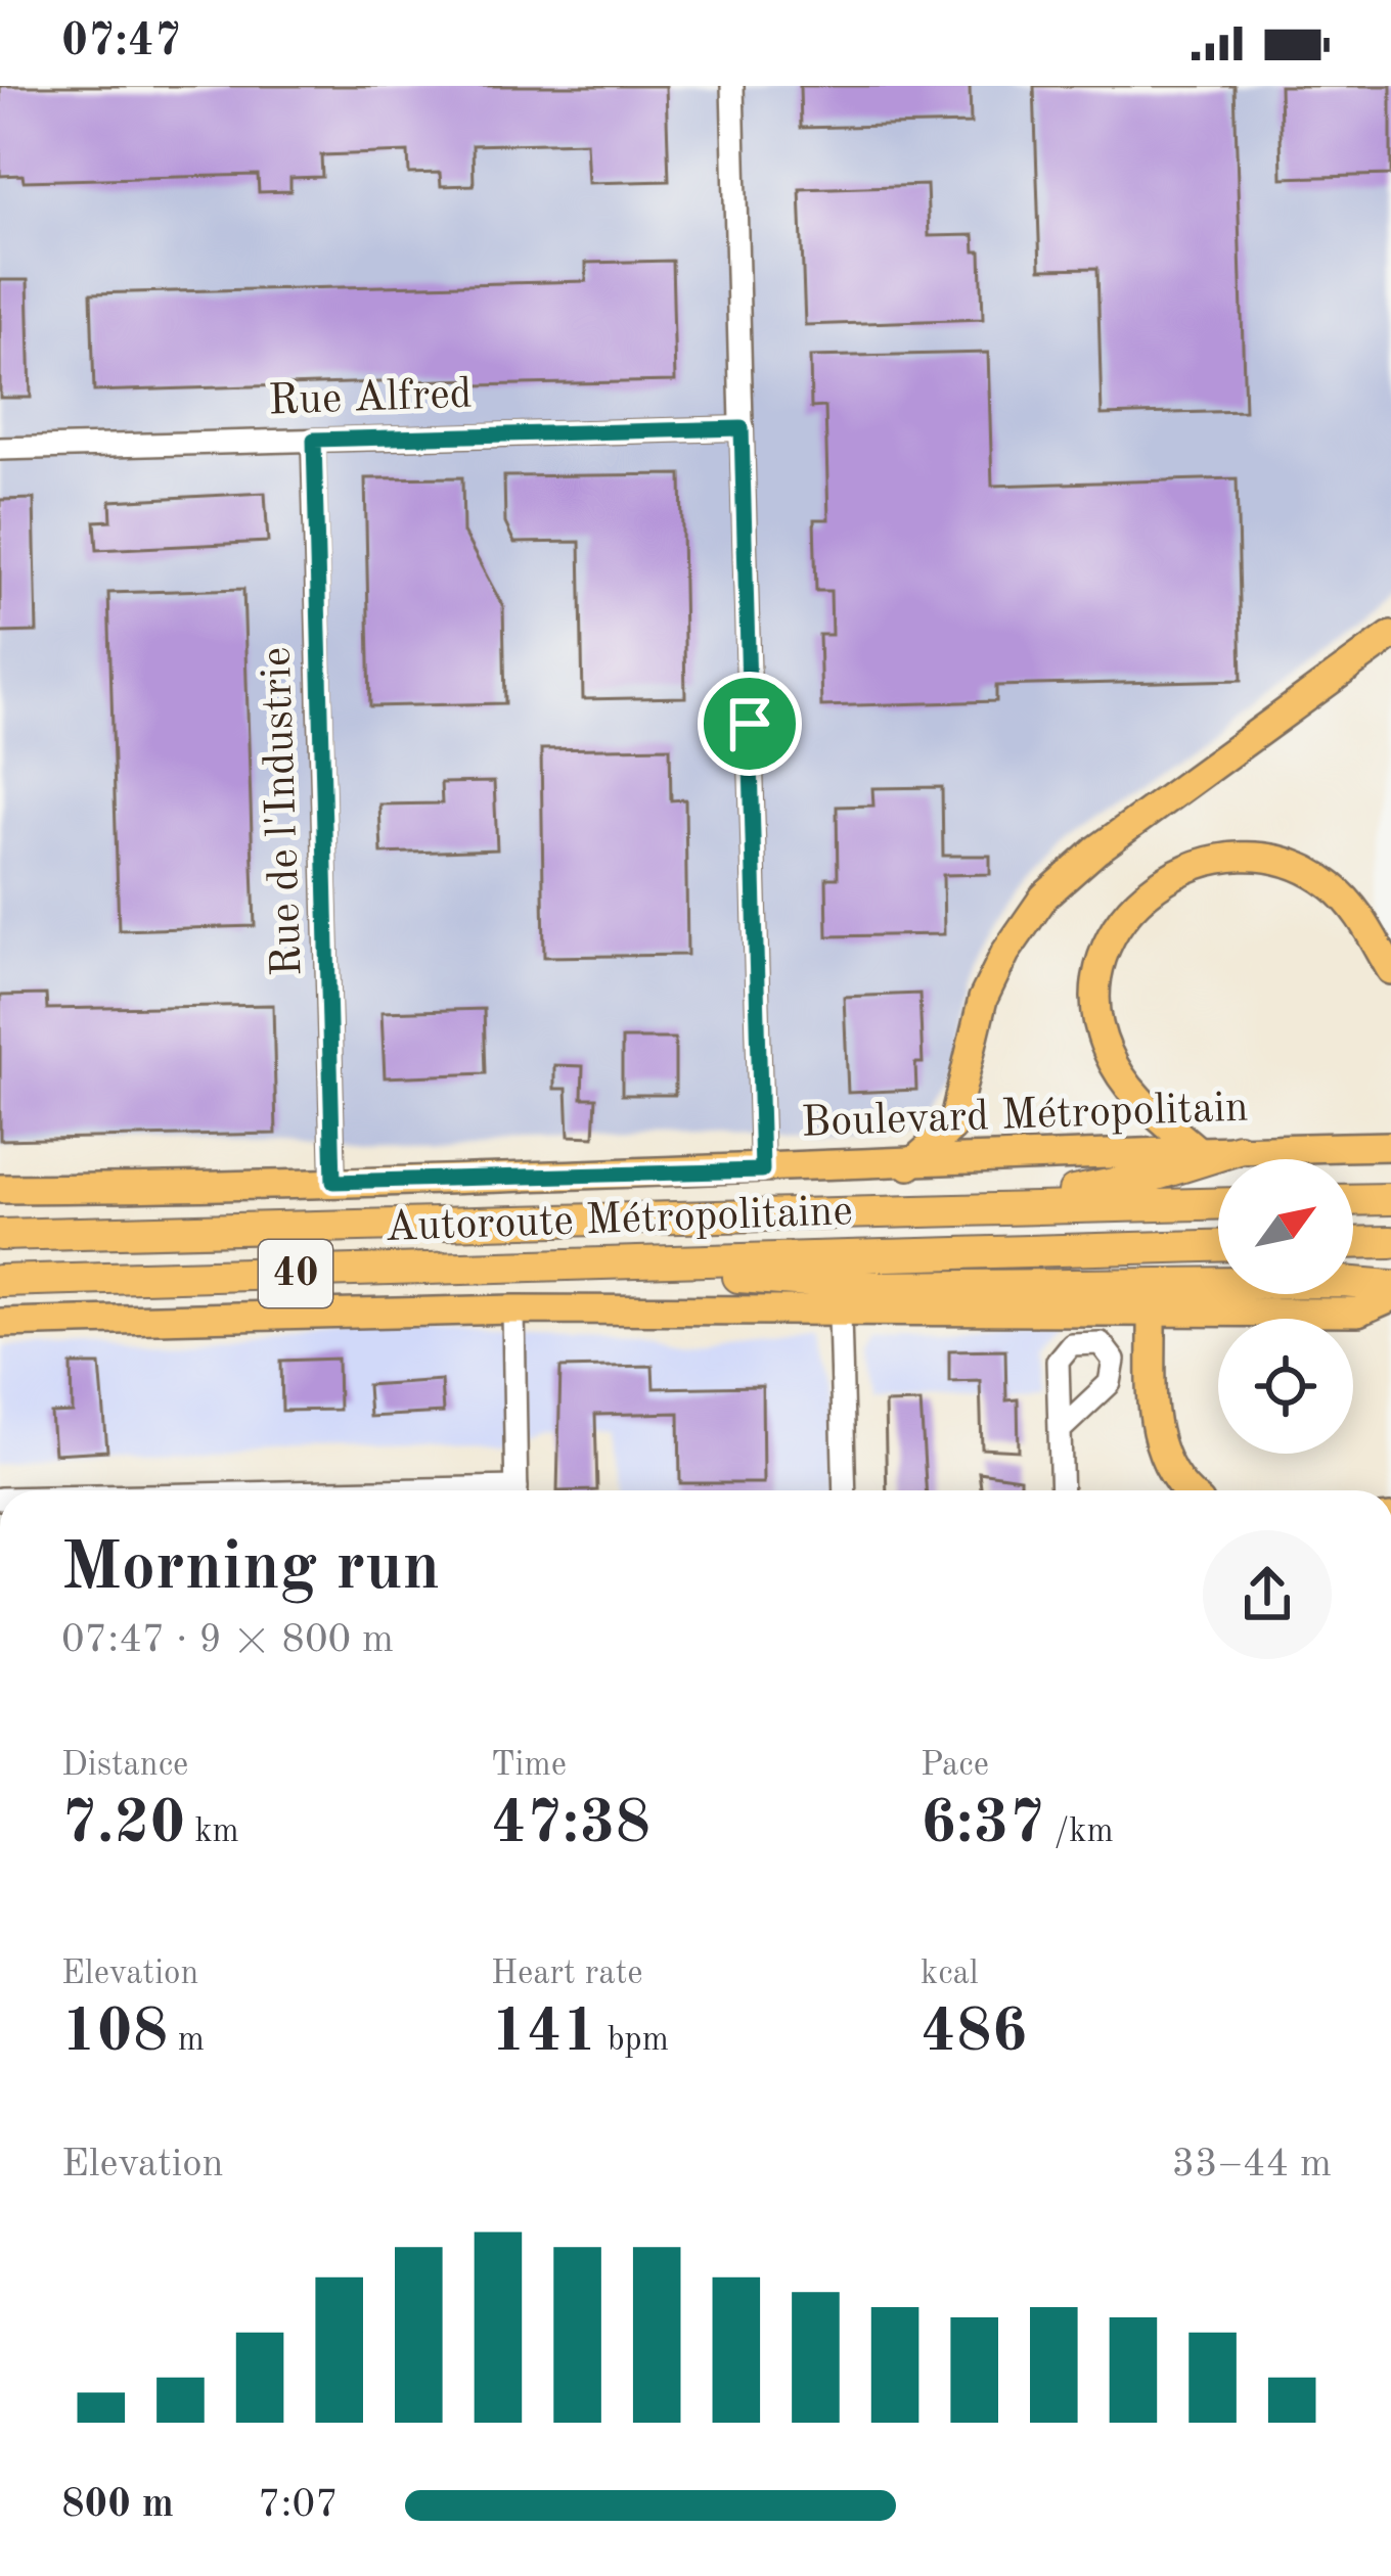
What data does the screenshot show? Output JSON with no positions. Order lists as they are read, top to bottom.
{
  "streets": {
    "highway": ["Autoroute Métropolitaine", "40"],
    "main road": ["Boulevard Métropolitain"],
    "street": ["Rue Alfred", "Rue de l'Industrie"]
  },
  "crossings": [
    ["Rue Alfred", "Rue de l'Industrie"],
    ["Rue de l'Industrie", "Boulevard Métropolitain"]
  ],
  "north": "top right",
  "page": {
    "status": "07:47",
    "heading": ["Morning run", "07:47 · 9 × 800 m"],
    "stats": [
      ["Distance", "7.20 km"],
      ["Time", "47:38"],
      ["Pace", "6:37 /km"],
      ["Elevation", "108 m"],
      ["Heart rate", "141 bpm"],
      ["kcal", "486"]
    ],
    "chart": ["Elevation", "33–44 m"],
    "list": [
      {
        "name": "800 m",
        "note": "7:07"
      }
    ]
  }
}
